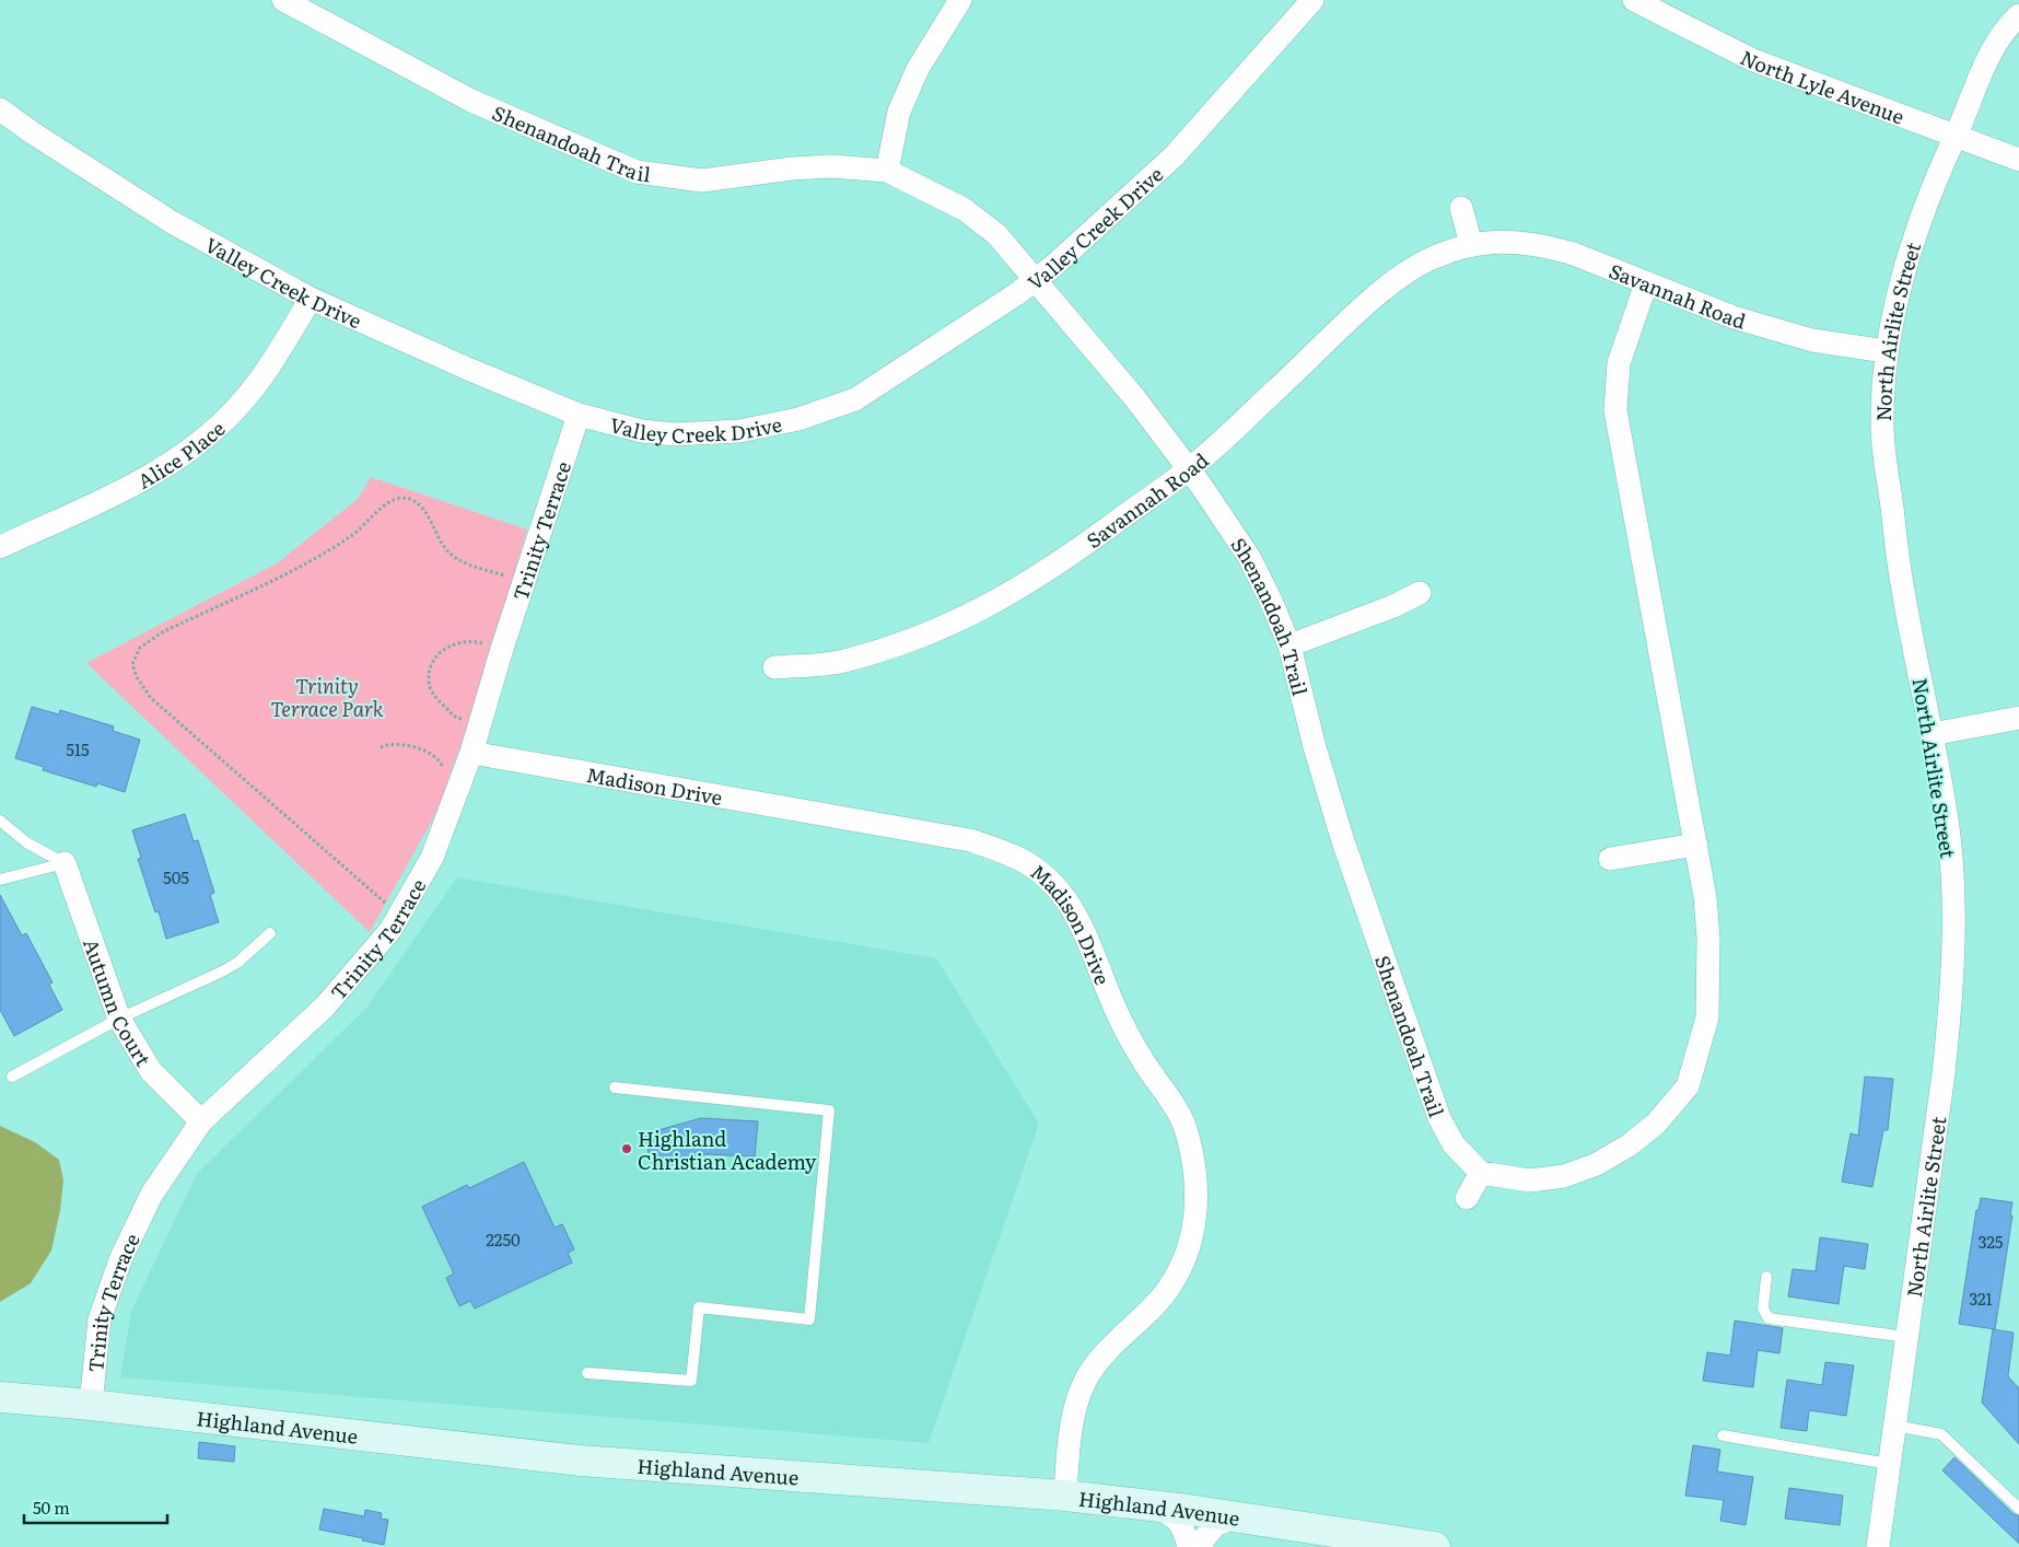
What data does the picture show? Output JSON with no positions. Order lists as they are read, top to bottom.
{
  "streets": {
    "main road": ["Highland Avenue"],
    "street": [
      "North Lyle Avenue",
      "Shenandoah Trail",
      "Valley Creek Drive",
      "Savannah Road",
      "North Airlite Street",
      "Alice Place",
      "Trinity Terrace",
      "Madison Drive",
      "Autumn Court"
    ]
  },
  "crossings": [
    ["North Lyle Avenue", "North Airlite Street"],
    ["Shenandoah Trail", "Valley Creek Drive"],
    ["Shenandoah Trail", "Savannah Road"],
    ["Valley Creek Drive", "Alice Place"],
    ["Valley Creek Drive", "Trinity Terrace"],
    ["Savannah Road", "North Airlite Street"],
    ["Trinity Terrace", "Madison Drive"],
    ["Trinity Terrace", "Autumn Court"],
    ["Trinity Terrace", "Highland Avenue"],
    ["Madison Drive", "Highland Avenue"]
  ],
  "parks": ["Trinity Terrace Park"],
  "places": ["Highland Christian Academy"],
  "house_numbers": [
    "515",
    "505",
    "2250",
    "325",
    "321"
  ],
  "scale_bar": "50 m"
}
